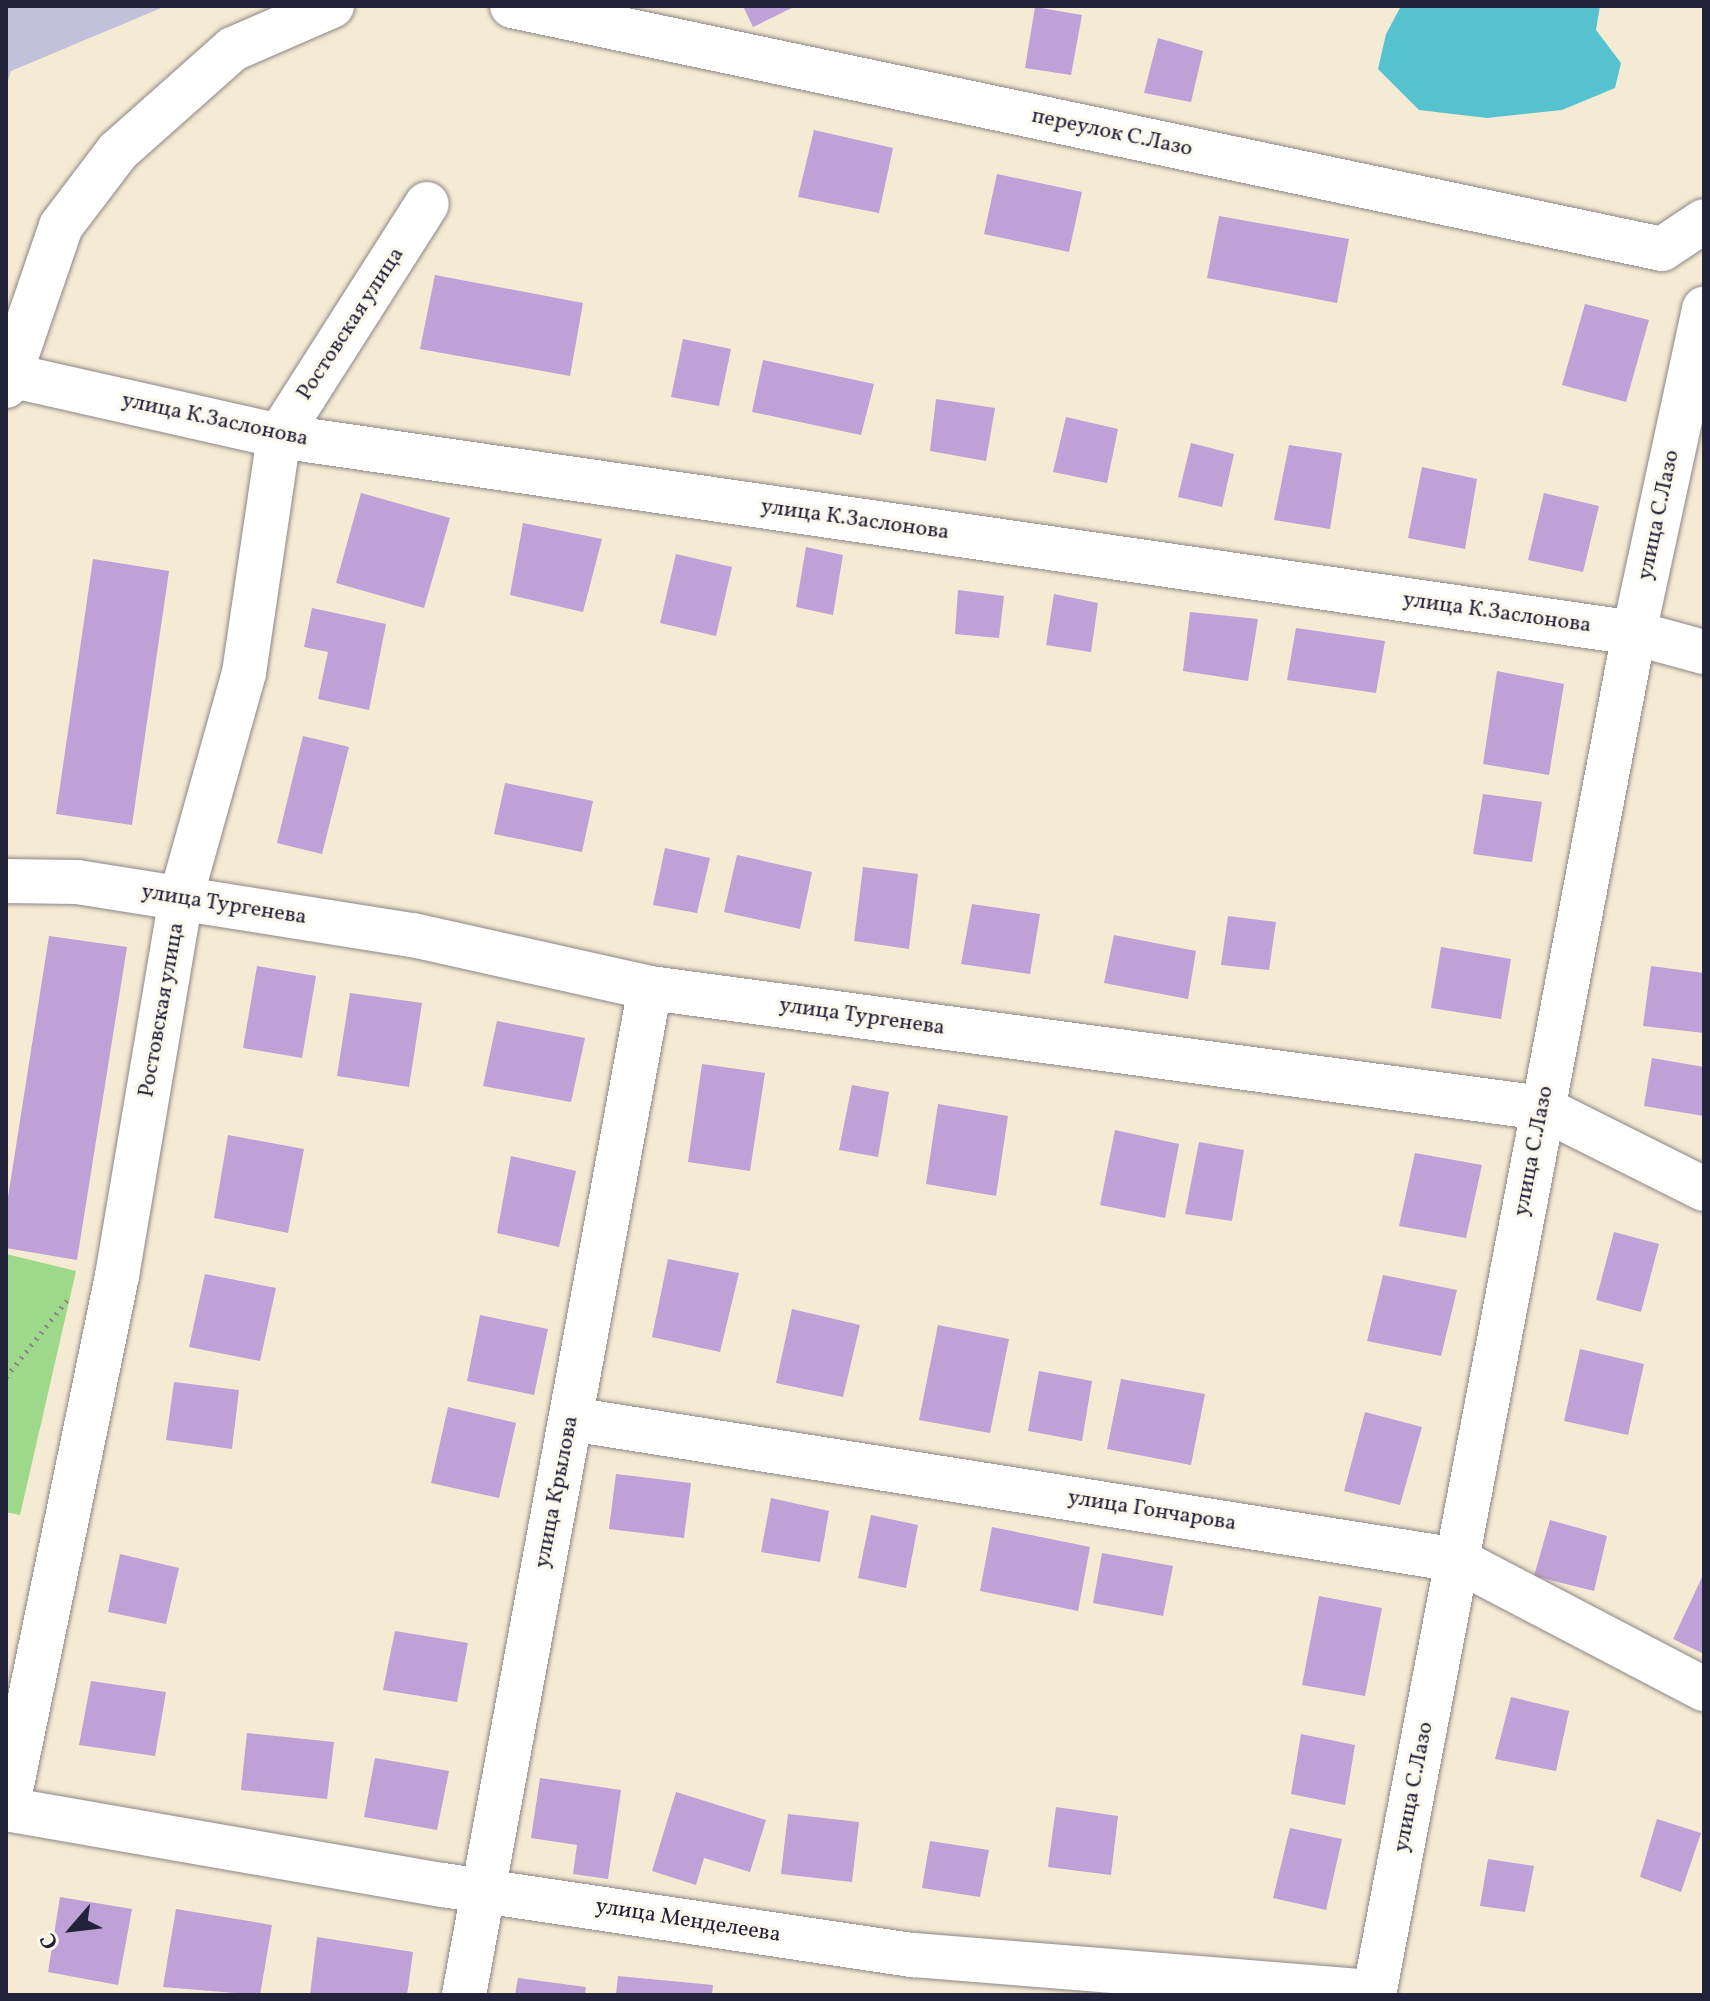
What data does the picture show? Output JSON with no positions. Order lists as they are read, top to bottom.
{
  "streets": {
    "street": [
      "переулок С.Лазо",
      "Ростовская улица",
      "улица К.Заслонова",
      "улица С.Лазо",
      "улица Тургенева",
      "улица Крылова",
      "улица Гончарова",
      "улица Менделеева"
    ]
  },
  "crossings": [
    ["Ростовская улица", "улица К.Заслонова"],
    ["Ростовская улица", "улица Тургенева"],
    ["Ростовская улица", "улица Менделеева"],
    ["улица К.Заслонова", "улица С.Лазо"],
    ["улица С.Лазо", "улица Тургенева"],
    ["улица С.Лазо", "улица Гончарова"],
    ["улица С.Лазо", "улица Менделеева"],
    ["улица Тургенева", "улица Крылова"],
    ["улица Крылова", "улица Гончарова"],
    ["улица Крылова", "улица Менделеева"]
  ],
  "north": "bottom left"
}
